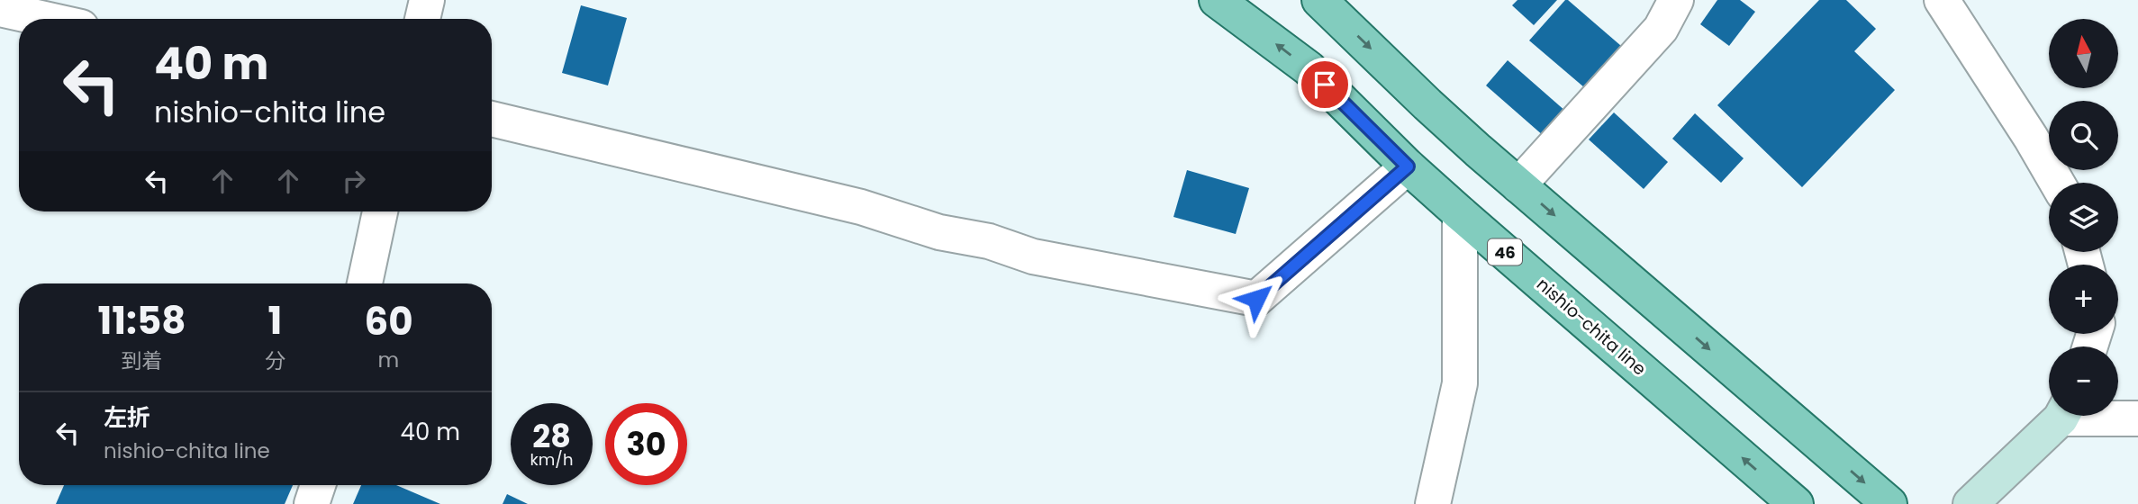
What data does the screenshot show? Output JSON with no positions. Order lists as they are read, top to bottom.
{
  "streets": {
    "main road": ["46", "nishio-chita line"]
  },
  "north": "top",
  "page": {
    "map_buttons": ["+", "−"],
    "turn": ["40 m", "nishio-chita line"],
    "eta": [
      "11:58",
      "到着",
      "1",
      "分",
      "60",
      "m"
    ],
    "list": [
      {
        "name": "左折",
        "note": "nishio-chita line",
        "value": "40 m"
      }
    ],
    "speed": "28 km/h",
    "limit": "30"
  }
}
